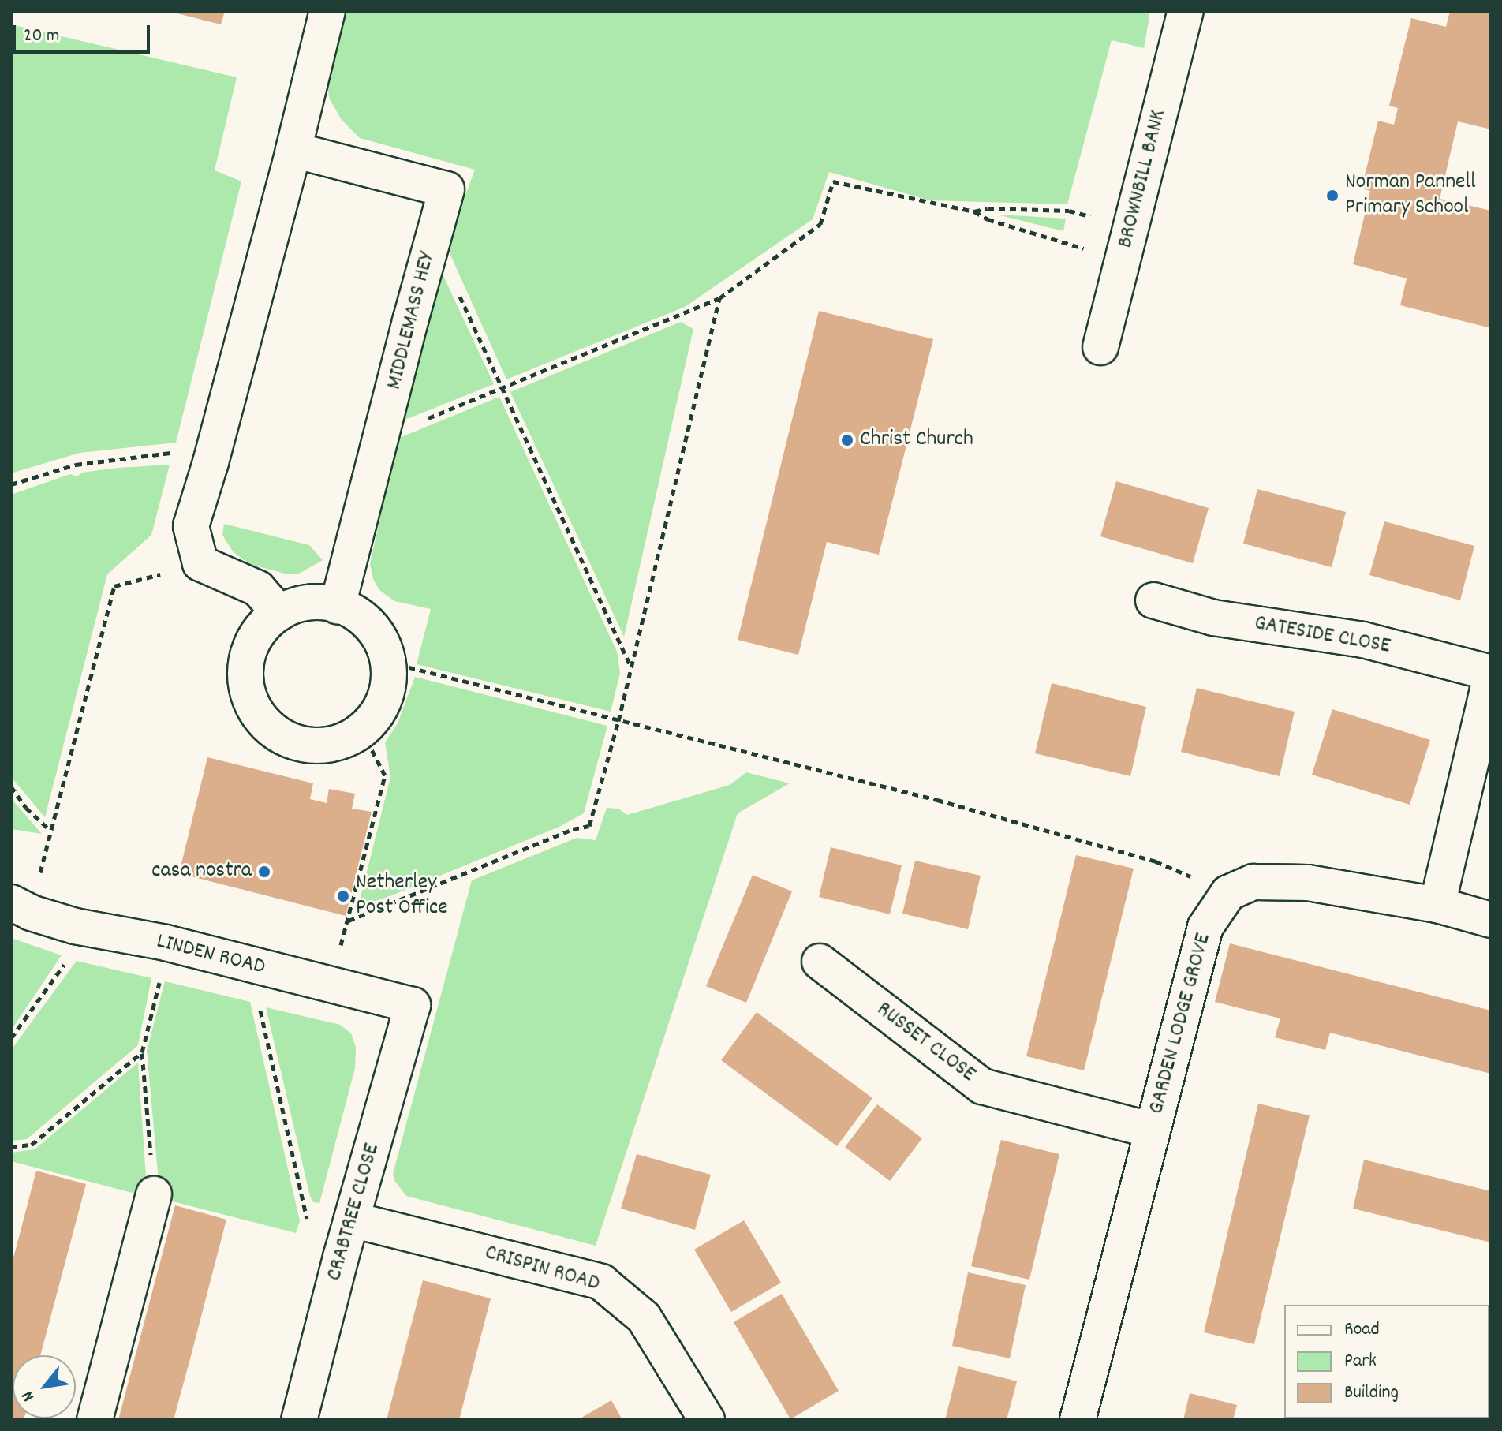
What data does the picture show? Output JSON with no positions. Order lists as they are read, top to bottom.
{
  "streets": {
    "street": [
      "BROWNBILL BANK",
      "MIDDLEMASS HEY",
      "GATESIDE CLOSE",
      "LINDEN ROAD",
      "GARDEN LODGE GROVE",
      "RUSSET CLOSE",
      "CRABTREE CLOSE",
      "CRISPIN ROAD"
    ]
  },
  "crossings": [
    ["LINDEN ROAD", "CRABTREE CLOSE"],
    ["GARDEN LODGE GROVE", "RUSSET CLOSE"],
    ["CRABTREE CLOSE", "CRISPIN ROAD"]
  ],
  "places": [
    "Norman Pannell Primary School",
    "Christ Church",
    "casa nostra",
    "Netherley Post Office"
  ],
  "legend": ["Road", "Park", "Building"],
  "scale_bar": "20 m",
  "north": "bottom left"
}
